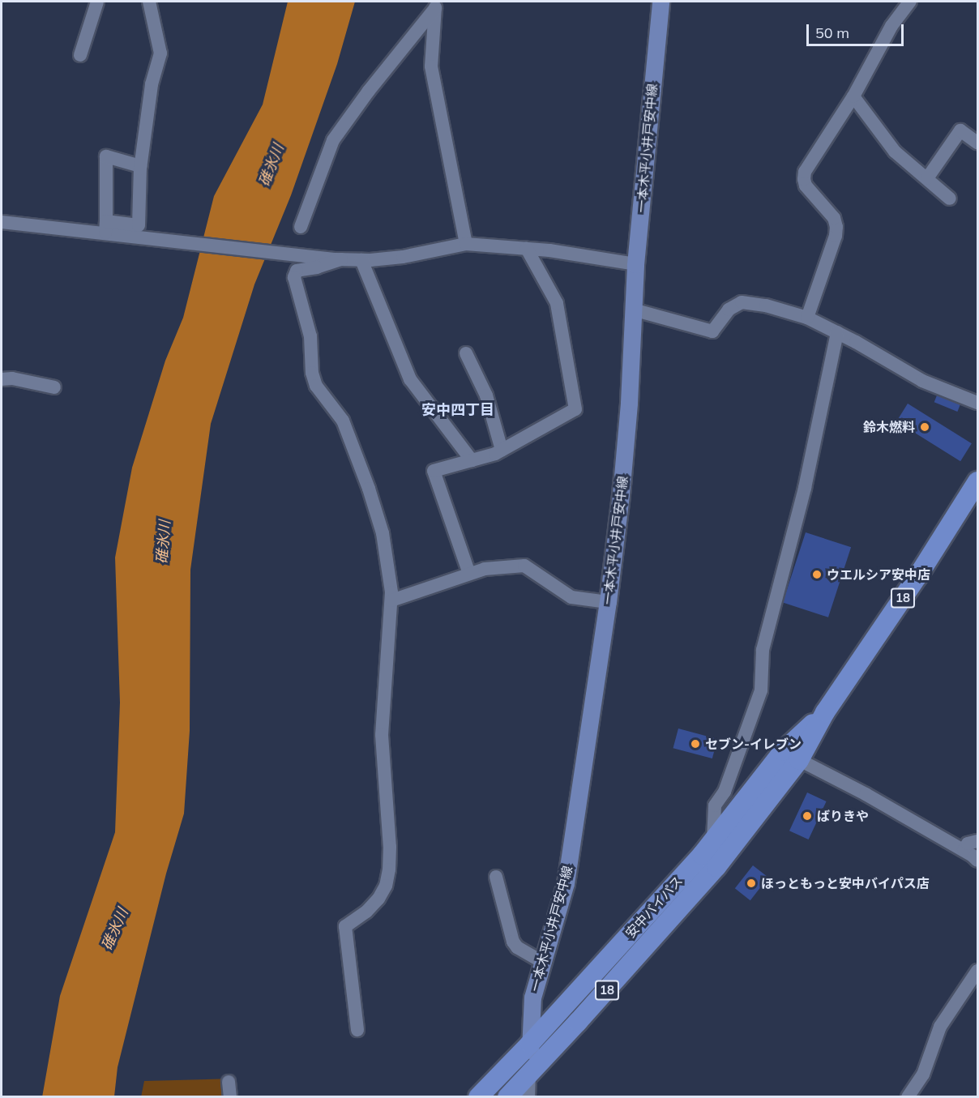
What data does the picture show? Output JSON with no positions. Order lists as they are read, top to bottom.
{
  "streets": {
    "highway": ["18", "安中バイパス"],
    "main road": ["一本木平小井戸安中線"]
  },
  "crossings": [
    ["一本木平小井戸安中線", "安中バイパス"]
  ],
  "districts": ["安中四丁目"],
  "water": ["碓氷川"],
  "places": [
    "鈴木燃料",
    "ウエルシア安中店",
    "セブン-イレブン",
    "ばりきや",
    "ほっともっと安中バイパス店"
  ],
  "scale_bar": "50 m"
}
